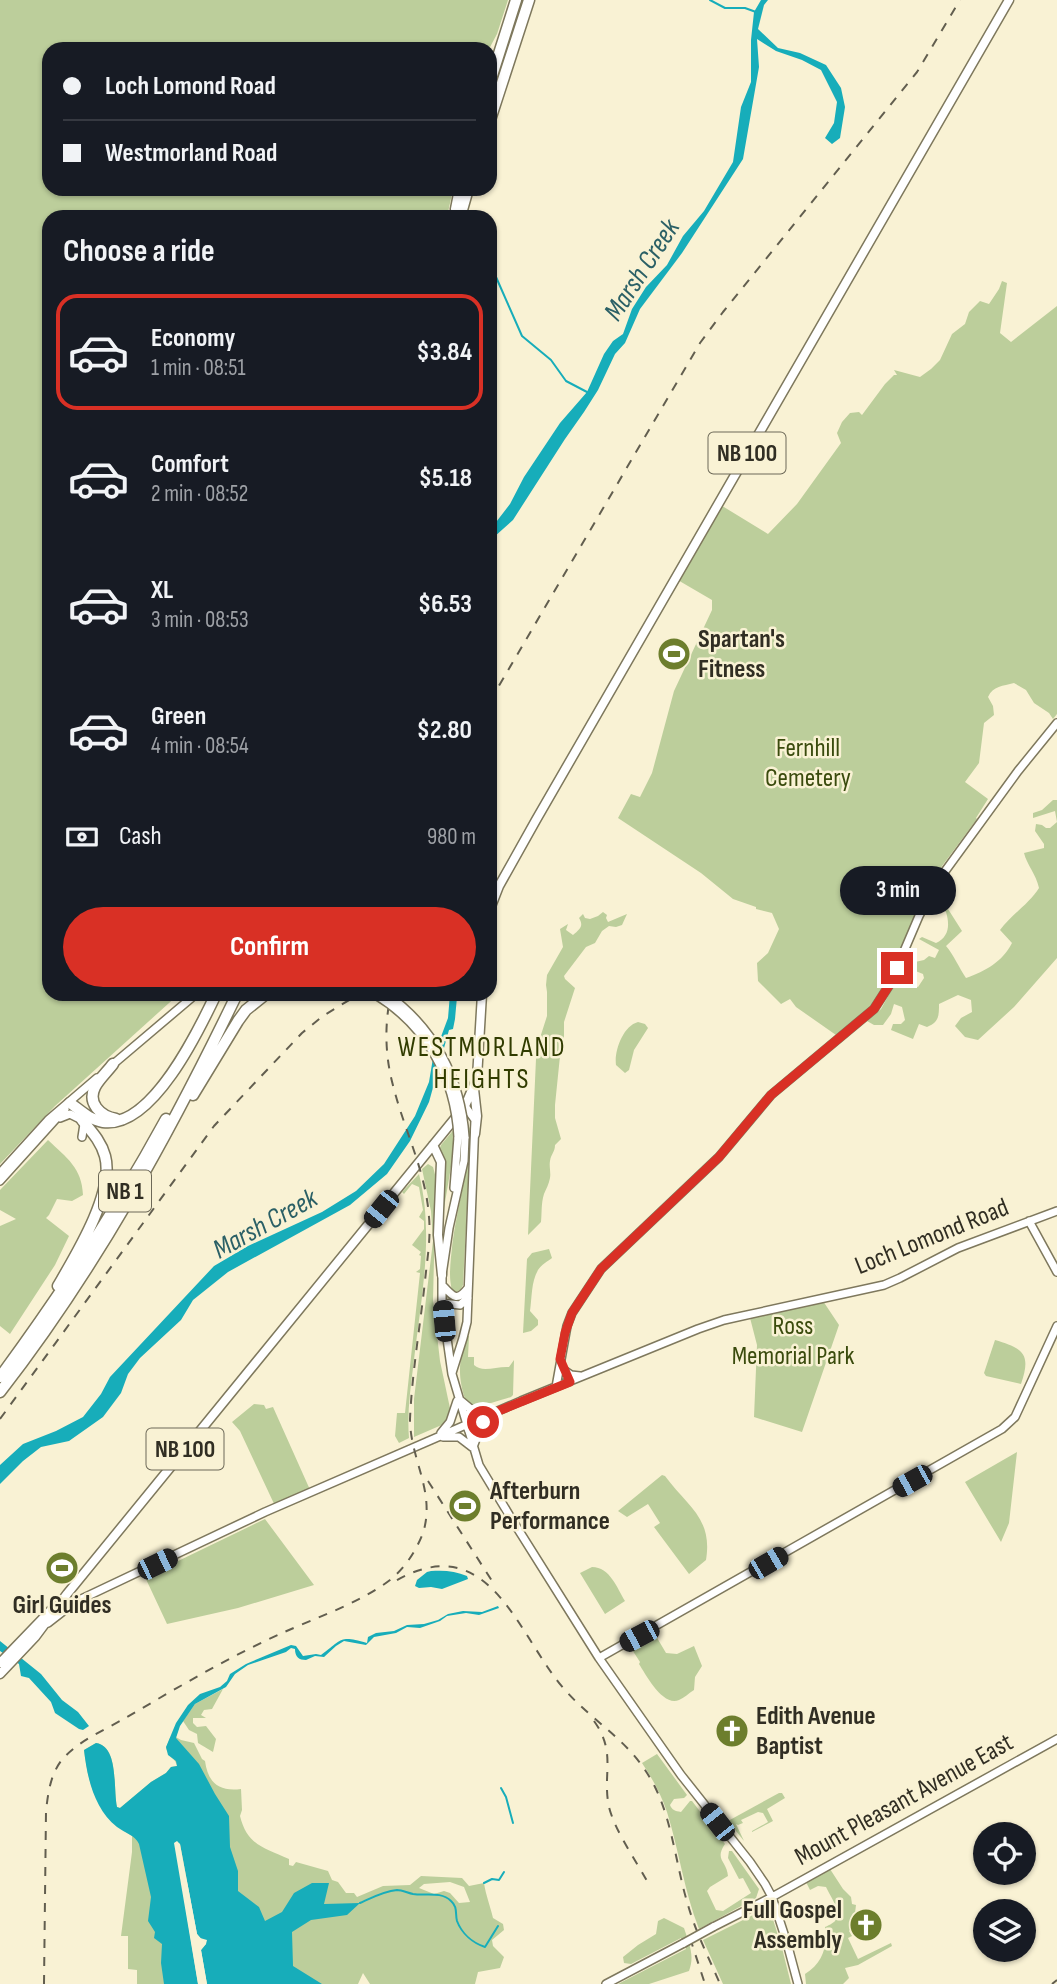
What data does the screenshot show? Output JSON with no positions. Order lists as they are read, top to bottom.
{
  "streets": {
    "highway": ["NB 1"],
    "main road": ["NB 100", "Loch Lomond Road", "Mount Pleasant Avenue East"]
  },
  "crossings": [
    ["NB 100", "Loch Lomond Road"]
  ],
  "districts": ["WESTMORLAND HEIGHTS"],
  "water": ["Marsh Creek"],
  "parks": ["Fernhill Cemetery", "Ross Memorial Park"],
  "places": {
    "sports": ["Spartan's Fitness", "Afterburn Performance", "Girl Guides"],
    "church": ["Edith Avenue Baptist", "Full Gospel Assembly"]
  },
  "page": {
    "banner": ["Loch Lomond Road", "Westmorland Road"],
    "heading": "Choose a ride",
    "list": [
      {
        "name": "Economy",
        "note": "1 min · 08:51",
        "value": "$3.84"
      },
      {
        "name": "Comfort",
        "note": "2 min · 08:52",
        "value": "$5.18"
      },
      {
        "name": "XL",
        "note": "3 min · 08:53",
        "value": "$6.53"
      },
      {
        "name": "Green",
        "note": "4 min · 08:54",
        "value": "$2.80"
      }
    ],
    "pay": ["Cash", "980 m"],
    "bubble": "3 min",
    "buttons": "Confirm"
  }
}
